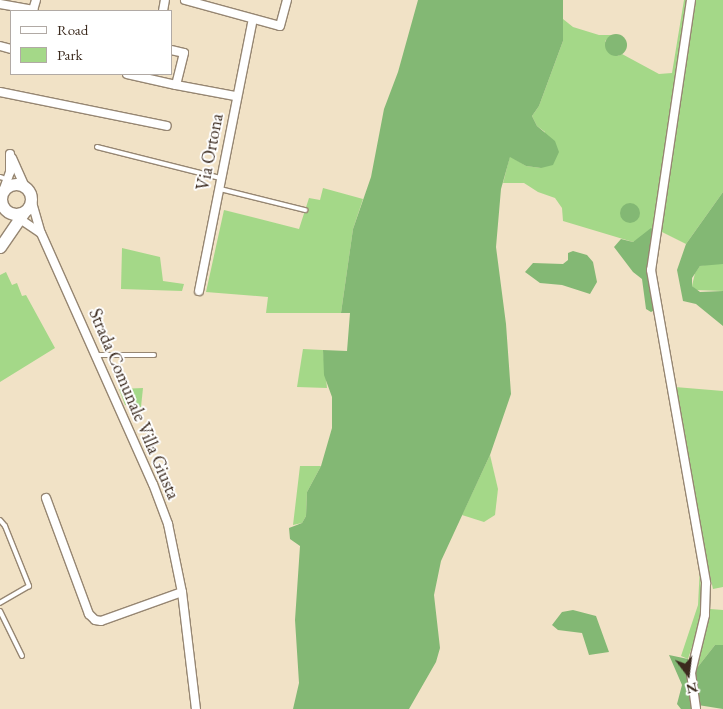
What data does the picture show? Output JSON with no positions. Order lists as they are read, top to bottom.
{
  "streets": {
    "street": ["Via Ortona", "Strada Comunale Villa Giusta"]
  },
  "legend": ["Road", "Park"],
  "north": "bottom"
}
